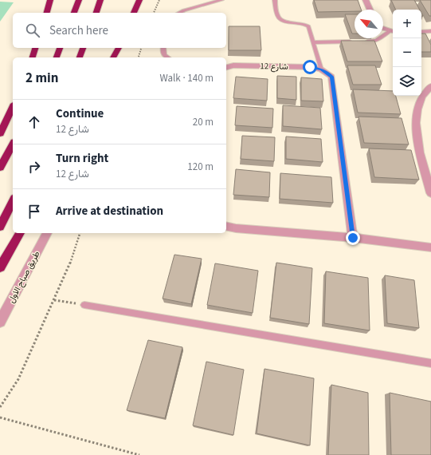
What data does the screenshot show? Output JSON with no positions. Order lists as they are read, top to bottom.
{
  "streets": {
    "street": ["شارع 12", "طريق صباح الاول"]
  },
  "north": "top left",
  "page": {
    "map_buttons": ["+", "−"],
    "search": "Search here",
    "heading": ["2 min", "Walk · 140 m"],
    "list": [
      ["Continue", "شارع 12", "20 m"],
      ["Turn right", "شارع 12", "120 m"],
      "Arrive at destination"
    ]
  }
}
